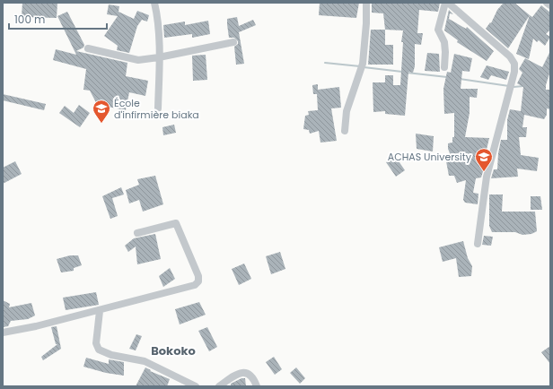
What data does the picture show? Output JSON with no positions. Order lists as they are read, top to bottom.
{
  "districts": ["Bokoko"],
  "places": {
    "school or university": ["École d'infirmière biaka", "ACHAS University"]
  },
  "scale_bar": "100 m"
}
